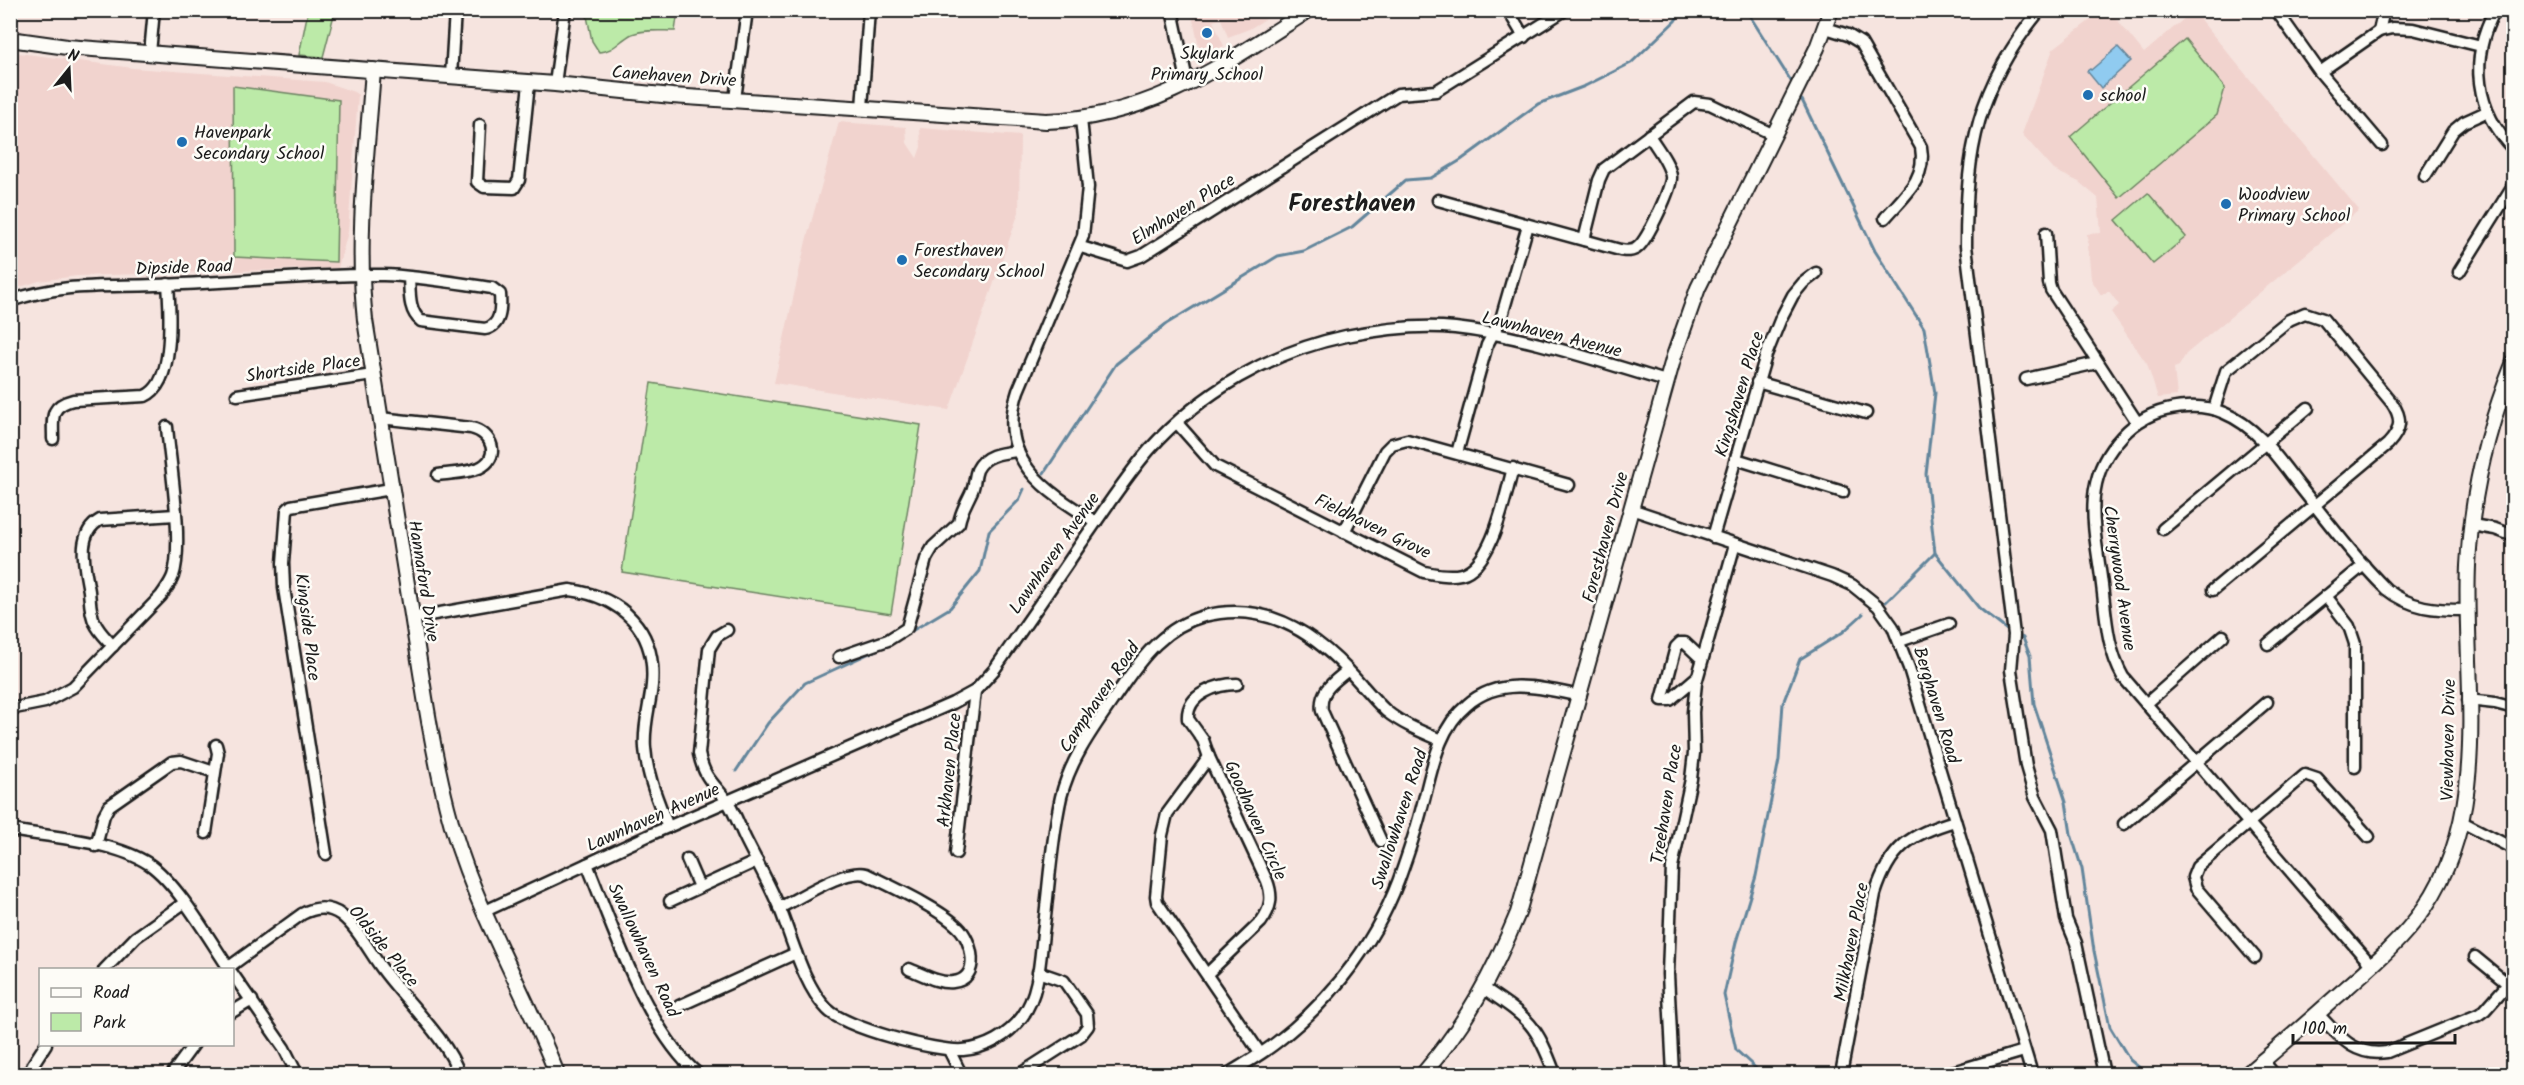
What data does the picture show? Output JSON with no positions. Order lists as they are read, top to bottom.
{
  "streets": {
    "street": [
      "Canehaven Drive",
      "Elmhaven Place",
      "Dipside Road",
      "Lawnhaven Avenue",
      "Shortside Place",
      "Kingshaven Place",
      "Fieldhaven Grove",
      "Foresthaven Drive",
      "Cherrywood Avenue",
      "Hannaford Drive",
      "Kingside Place",
      "Camphaven Road",
      "Berghaven Road",
      "Viewhaven Drive",
      "Arkhaven Place",
      "Treehaven Place",
      "Swallowhaven Road",
      "Goodhaven Circle",
      "Milkhaven Place",
      "Oldside Place"
    ]
  },
  "crossings": [
    ["Canehaven Drive", "Hannaford Drive"],
    ["Dipside Road", "Hannaford Drive"],
    ["Lawnhaven Avenue", "Fieldhaven Grove"],
    ["Lawnhaven Avenue", "Foresthaven Drive"],
    ["Lawnhaven Avenue", "Hannaford Drive"],
    ["Lawnhaven Avenue", "Camphaven Road"],
    ["Lawnhaven Avenue", "Arkhaven Place"],
    ["Lawnhaven Avenue", "Swallowhaven Road"],
    ["Shortside Place", "Hannaford Drive"],
    ["Kingshaven Place", "Berghaven Road"],
    ["Foresthaven Drive", "Berghaven Road"],
    ["Foresthaven Drive", "Swallowhaven Road"],
    ["Cherrywood Avenue", "Viewhaven Drive"],
    ["Hannaford Drive", "Kingside Place"],
    ["Camphaven Road", "Swallowhaven Road"],
    ["Berghaven Road", "Treehaven Place"],
    ["Berghaven Road", "Milkhaven Place"],
    ["Swallowhaven Road", "Goodhaven Circle"]
  ],
  "districts": ["Foresthaven"],
  "places": [
    "Skylark Primary School",
    "school",
    "Havenpark Secondary School",
    "Woodview Primary School",
    "Foresthaven Secondary School"
  ],
  "legend": ["Road", "Park"],
  "scale_bar": "100 m",
  "north": "top"
}
